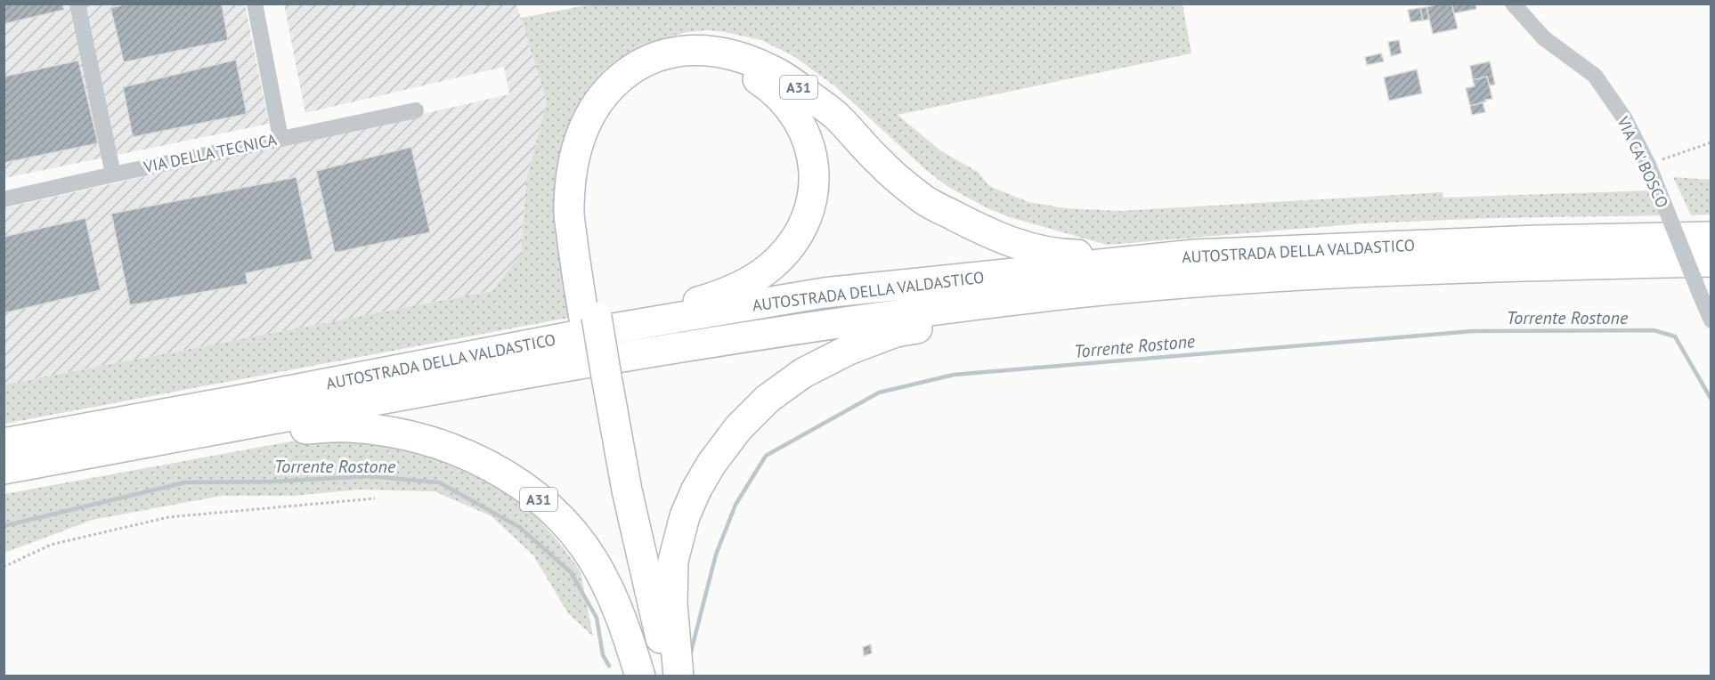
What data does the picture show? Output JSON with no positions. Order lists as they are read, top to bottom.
{
  "streets": {
    "highway": ["A31", "AUTOSTRADA DELLA VALDASTICO"],
    "street": ["VIA DELLA TECNICA", "VIA CA' BOSCO"]
  },
  "crossings": [
    ["A31", "AUTOSTRADA DELLA VALDASTICO"]
  ],
  "water": ["Torrente Rostone"]
}
